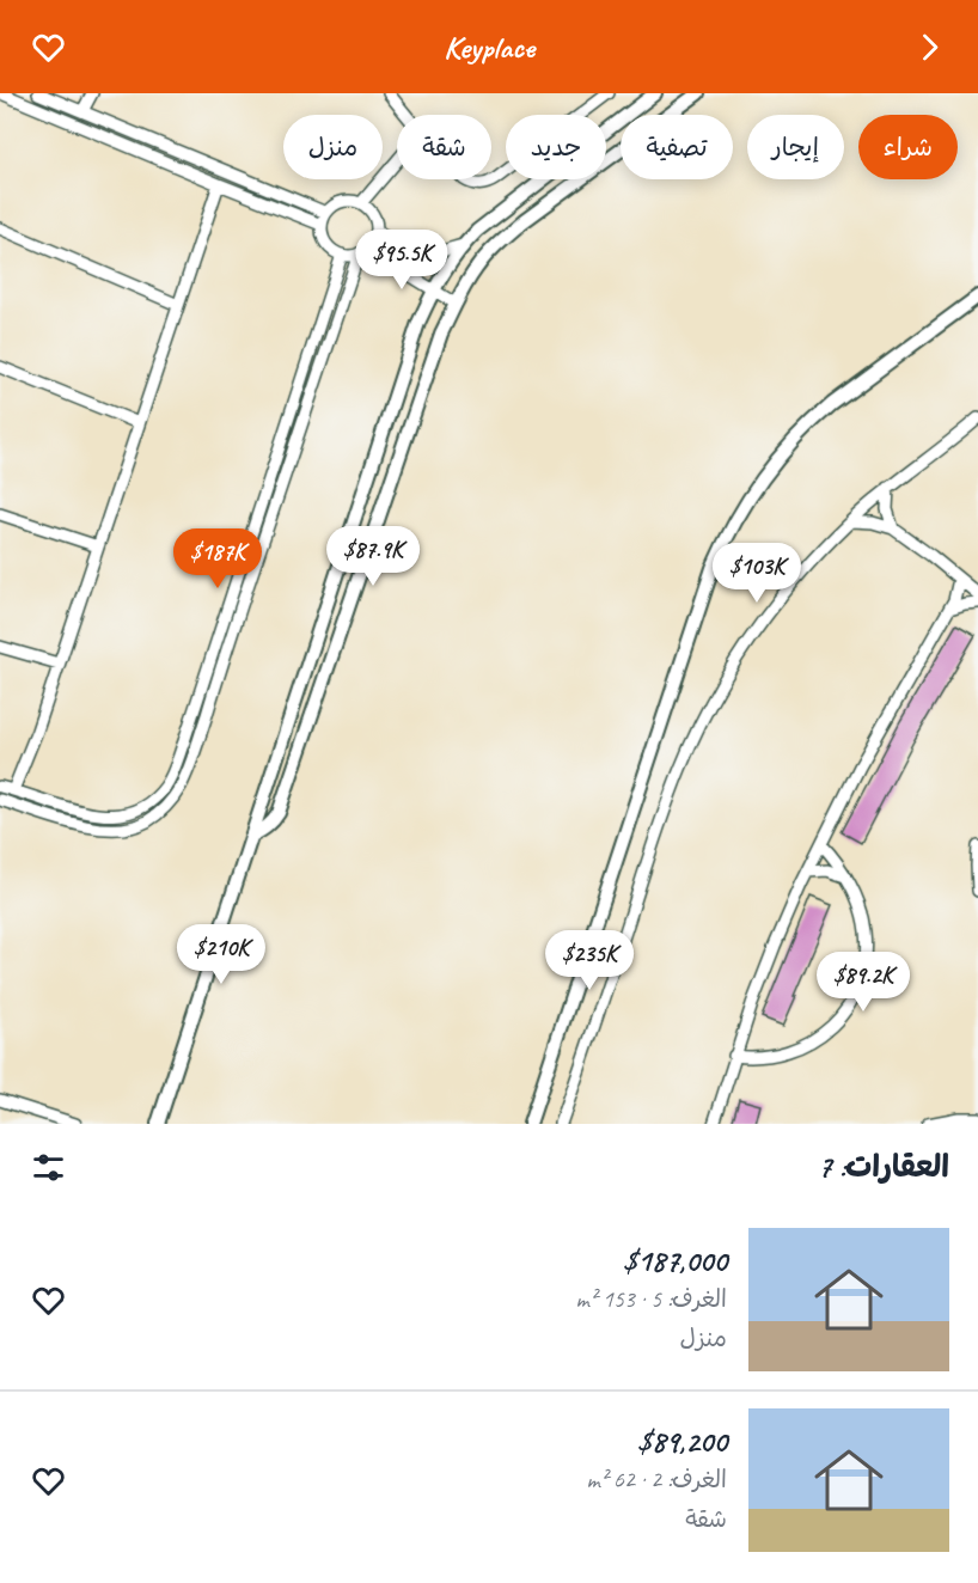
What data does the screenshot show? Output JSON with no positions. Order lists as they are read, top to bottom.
{
  "page": {
    "header": "Keyplace",
    "chip": [
      "شراء",
      "إيجار",
      "تصفية",
      "جديد",
      "شقة",
      "منزل"
    ],
    "price": [
      "$95.5K",
      "$87.9K",
      "$187K",
      "$103K",
      "$210K",
      "$235K",
      "$89.2K"
    ],
    "heading": "العقارات: 7",
    "list": [
      {
        "name": "$187,000",
        "note": "الغرف: 5 · 153 m² · منزل"
      },
      {
        "name": "$89,200",
        "note": "الغرف: 2 · 62 m² · شقة"
      }
    ]
  }
}
